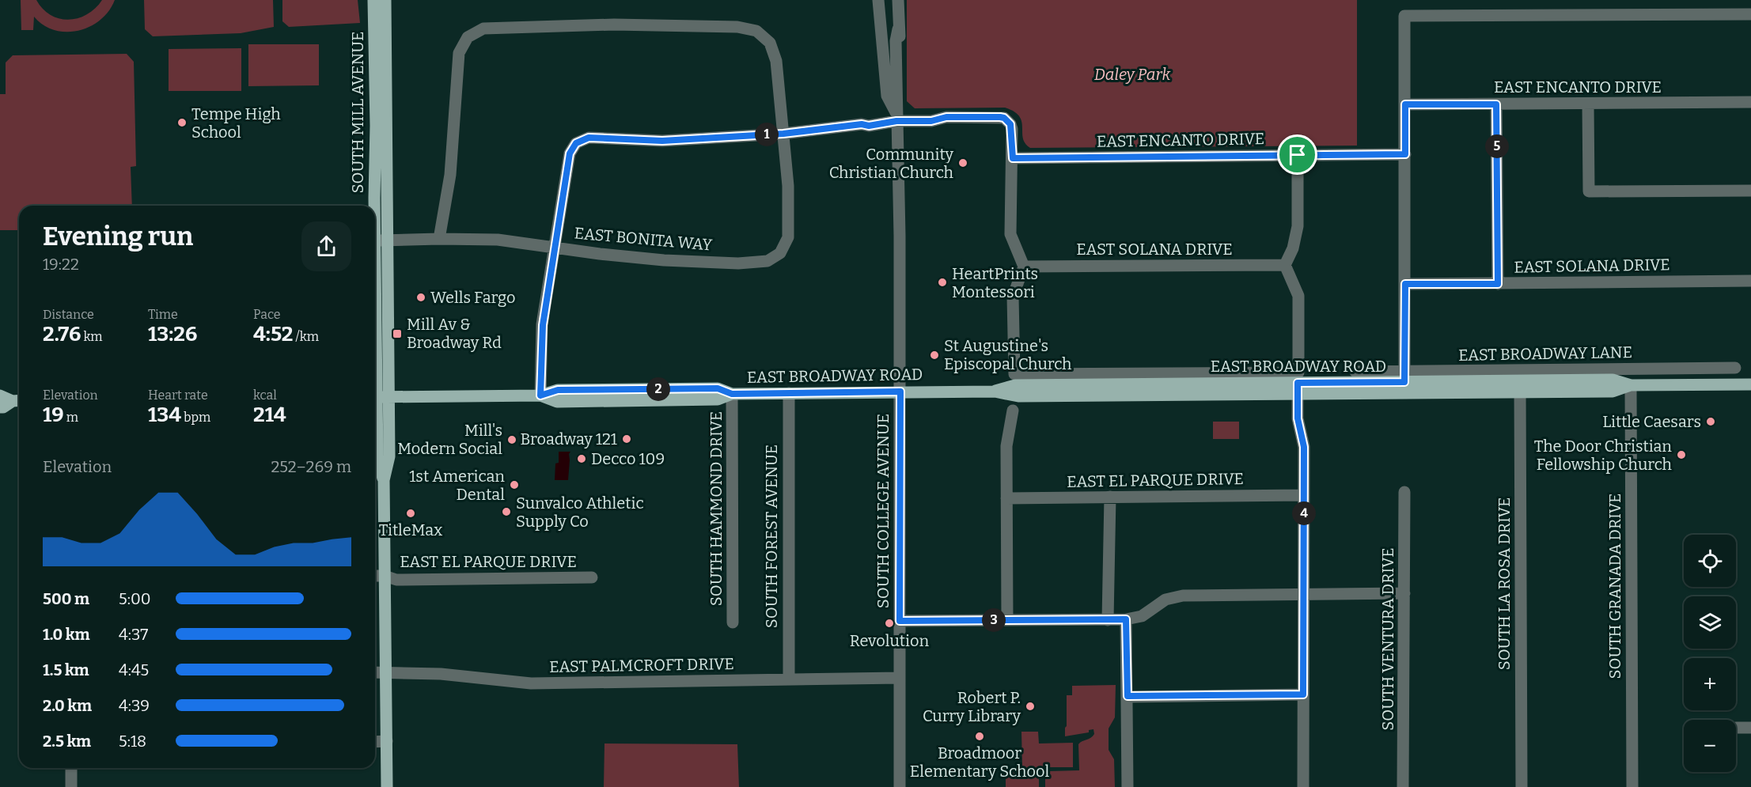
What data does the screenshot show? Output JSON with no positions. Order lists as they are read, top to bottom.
{
  "streets": {
    "main road": ["SOUTH MILL AVENUE", "EAST BROADWAY ROAD"],
    "street": [
      "EAST ENCANTO DRIVE",
      "EAST BONITA WAY",
      "EAST SOLANA DRIVE",
      "EAST BROADWAY LANE",
      "EAST EL PARQUE DRIVE",
      "SOUTH HAMMOND DRIVE",
      "SOUTH COLLEGE AVENUE",
      "SOUTH FOREST AVENUE",
      "SOUTH LA ROSA DRIVE",
      "SOUTH GRANADA DRIVE",
      "SOUTH VENTURA DRIVE",
      "EAST PALMCROFT DRIVE"
    ]
  },
  "crossings": [
    ["SOUTH MILL AVENUE", "EAST BONITA WAY"],
    ["SOUTH MILL AVENUE", "EAST BROADWAY ROAD"],
    ["SOUTH MILL AVENUE", "EAST EL PARQUE DRIVE"],
    ["SOUTH MILL AVENUE", "EAST PALMCROFT DRIVE"],
    ["EAST BROADWAY LANE", "EAST BROADWAY ROAD"],
    ["EAST BROADWAY ROAD", "SOUTH HAMMOND DRIVE"],
    ["EAST BROADWAY ROAD", "SOUTH COLLEGE AVENUE"],
    ["EAST BROADWAY ROAD", "SOUTH FOREST AVENUE"],
    ["EAST BROADWAY ROAD", "SOUTH LA ROSA DRIVE"],
    ["EAST BROADWAY ROAD", "SOUTH GRANADA DRIVE"],
    ["SOUTH COLLEGE AVENUE", "EAST PALMCROFT DRIVE"],
    ["SOUTH FOREST AVENUE", "EAST PALMCROFT DRIVE"]
  ],
  "parks": ["Daley Park"],
  "places": {
    "other": [
      "Tempe High School",
      "Community Christian Church",
      "HeartPrints Montessori",
      "Wells Fargo",
      "St Augustine's Episcopal Church",
      "Little Caesars",
      "Broadway 121",
      "Mill's Modern Social",
      "The Door Christian Fellowship Church",
      "Decco 109",
      "1st American Dental",
      "Sunvalco Athletic Supply Co",
      "TitleMax",
      "Revolution",
      "Robert P. Curry Library",
      "Broadmoor Elementary School"
    ],
    "transit": ["Mill Av & Broadway Rd"]
  },
  "page": {
    "pins": [
      "1",
      "5",
      "2",
      "4",
      "3"
    ],
    "heading": ["Evening run", "19:22"],
    "stats": [
      ["Distance", "2.76 km"],
      ["Time", "13:26"],
      ["Pace", "4:52 /km"],
      ["Elevation", "19 m"],
      ["Heart rate", "134 bpm"],
      ["kcal", "214"]
    ],
    "chart": ["Elevation", "252–269 m"],
    "map_buttons": ["+", "−"],
    "list": [
      {
        "name": "500 m",
        "note": "5:00"
      },
      {
        "name": "1.0 km",
        "note": "4:37"
      },
      {
        "name": "1.5 km",
        "note": "4:45"
      },
      {
        "name": "2.0 km",
        "note": "4:39"
      },
      {
        "name": "2.5 km",
        "note": "5:18"
      }
    ]
  }
}
